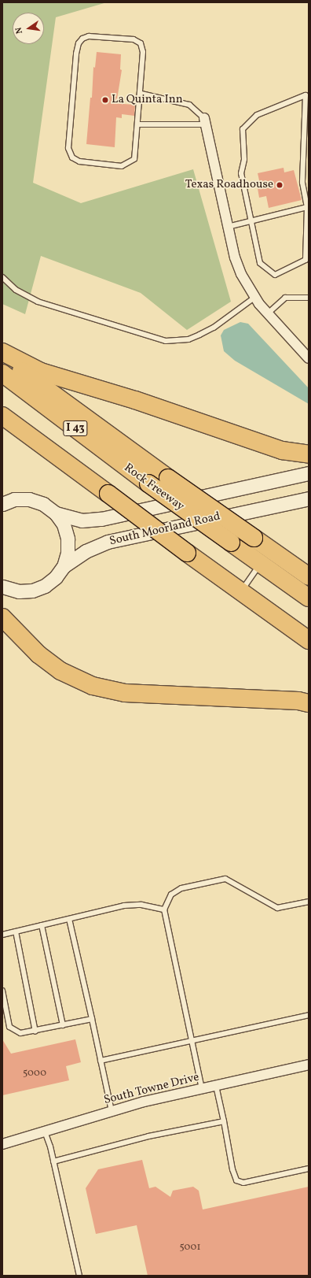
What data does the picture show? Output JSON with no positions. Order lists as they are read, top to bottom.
{
  "streets": {
    "highway": ["I 43", "Rock Freeway"],
    "main road": ["South Moorland Road"],
    "street": ["South Towne Drive"]
  },
  "places": ["La Quinta Inn", "Texas Roadhouse"],
  "house_numbers": ["5000", "5001"],
  "north": "left"
}
